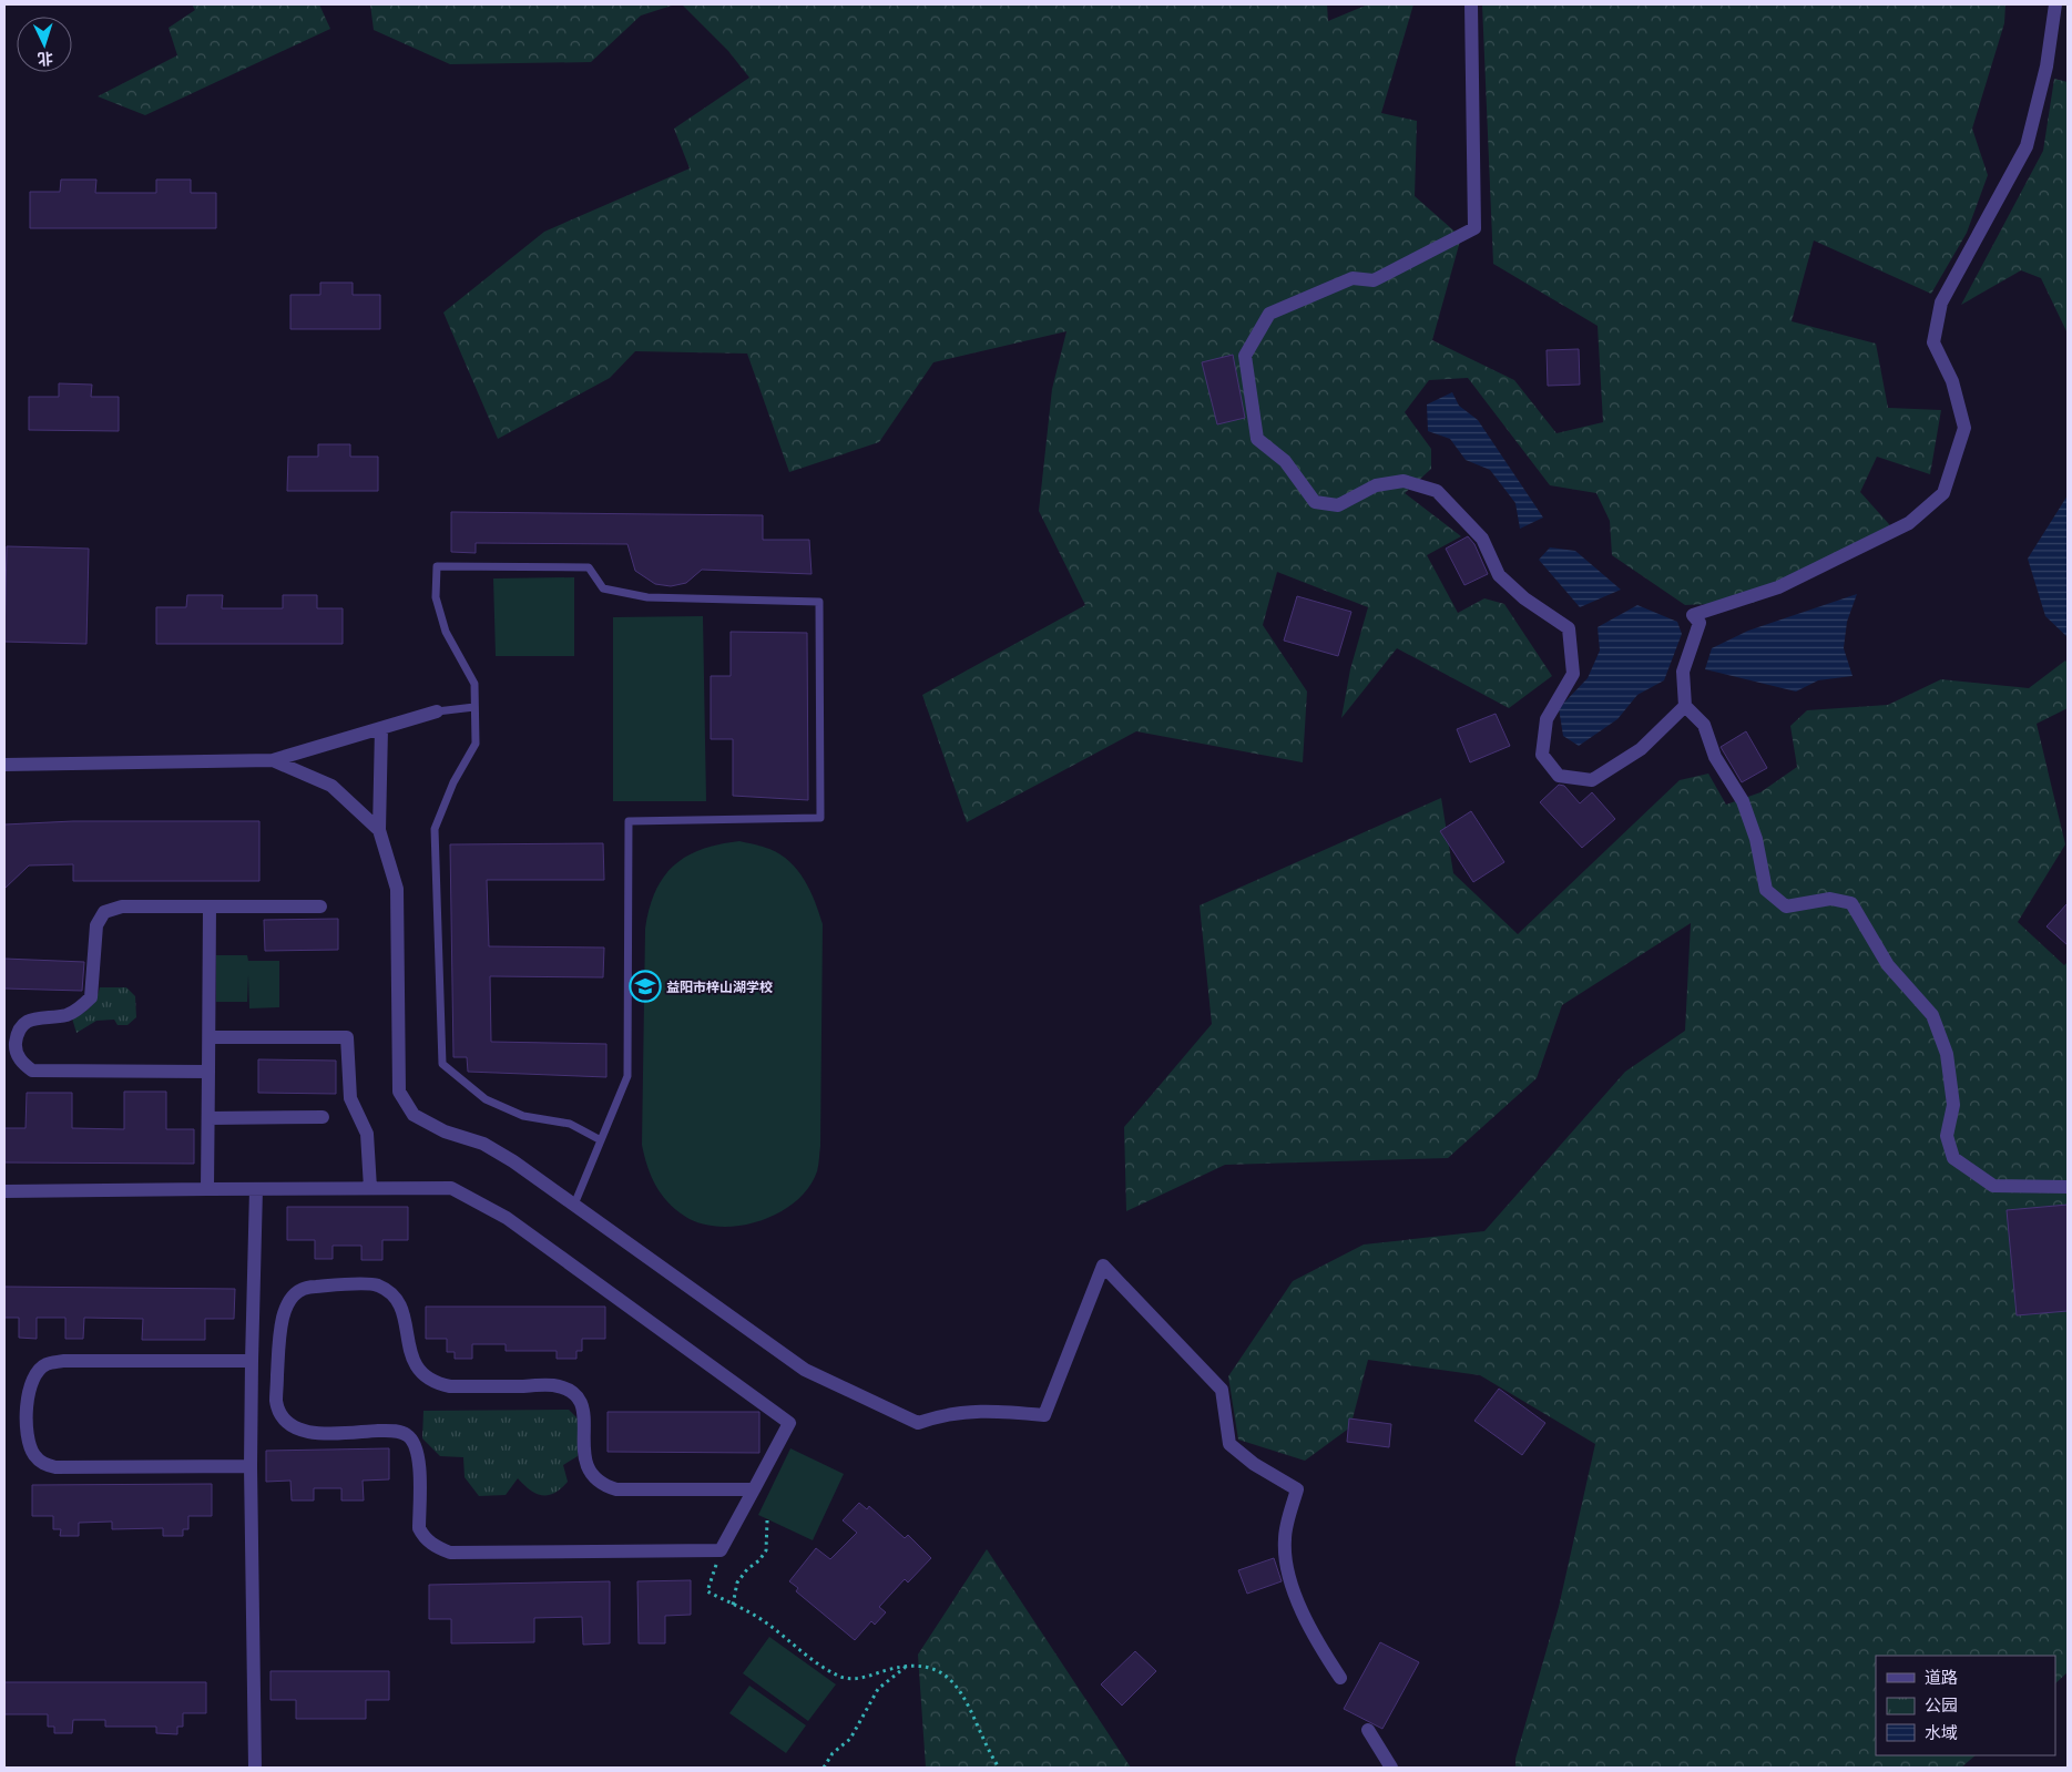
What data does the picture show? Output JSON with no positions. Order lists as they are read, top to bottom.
{
  "places": {
    "school or university": ["益阳市梓山湖学校"]
  },
  "legend": ["道路", "公园", "水域"],
  "north": "bottom"
}
